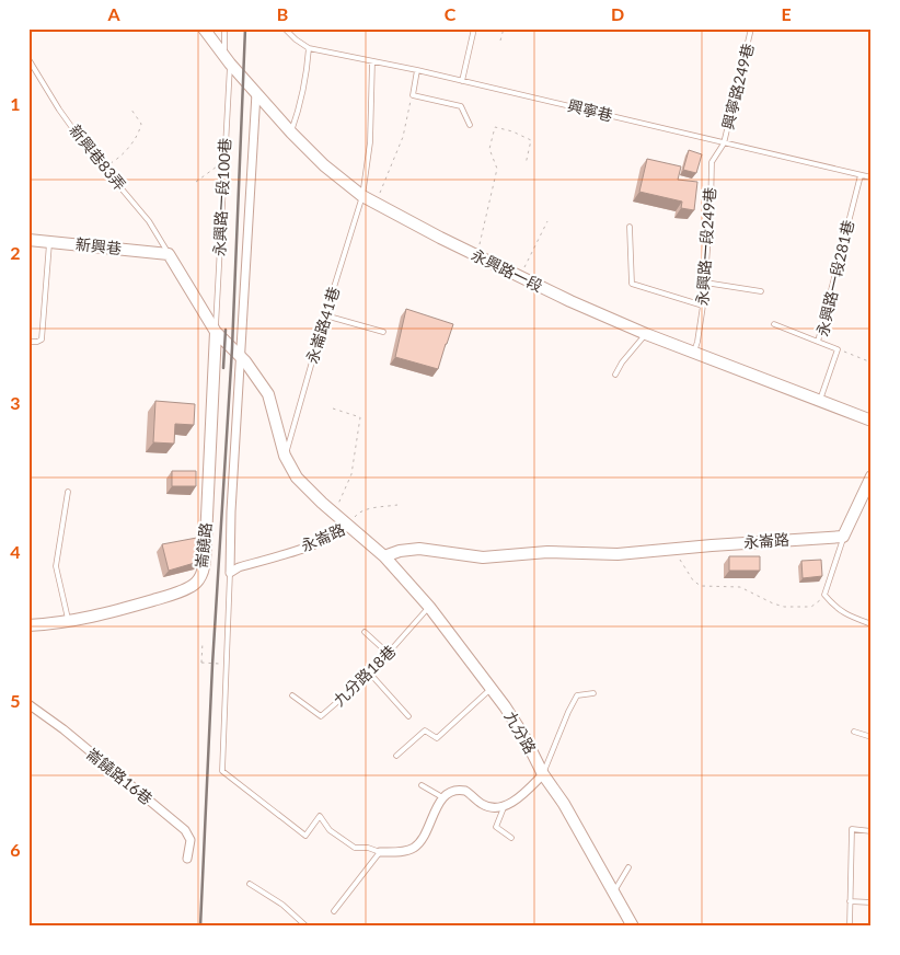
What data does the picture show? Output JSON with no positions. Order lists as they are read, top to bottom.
{
  "streets": {
    "street": [
      "新興巷",
      "永興路一段",
      "永崙路",
      "崙饒路",
      "九分路",
      "崙饒路16巷"
    ],
    "lane": [
      "興寧路249巷",
      "興寧巷",
      "新興巷83弄",
      "永興路一段100巷",
      "永興路一段249巷",
      "永興路一段281巷",
      "永崙路41巷",
      "九分路18巷"
    ]
  },
  "crossings": [
    ["興寧路249巷", "興寧巷"],
    ["興寧路249巷", "永興路一段249巷"],
    ["興寧巷", "永興路一段249巷"],
    ["興寧巷", "永興路一段281巷"],
    ["興寧巷", "永崙路41巷"],
    ["新興巷83弄", "新興巷"],
    ["永興路一段100巷", "永興路一段"],
    ["永興路一段100巷", "崙饒路"],
    ["永興路一段249巷", "永興路一段"],
    ["永興路一段", "永興路一段281巷"],
    ["永興路一段", "永崙路41巷"],
    ["永崙路", "九分路"],
    ["九分路18巷", "九分路"]
  ],
  "grid": {
    "columns": [
      "A",
      "B",
      "C",
      "D",
      "E"
    ],
    "rows": [
      "1",
      "2",
      "3",
      "4",
      "5",
      "6"
    ]
  }
}
